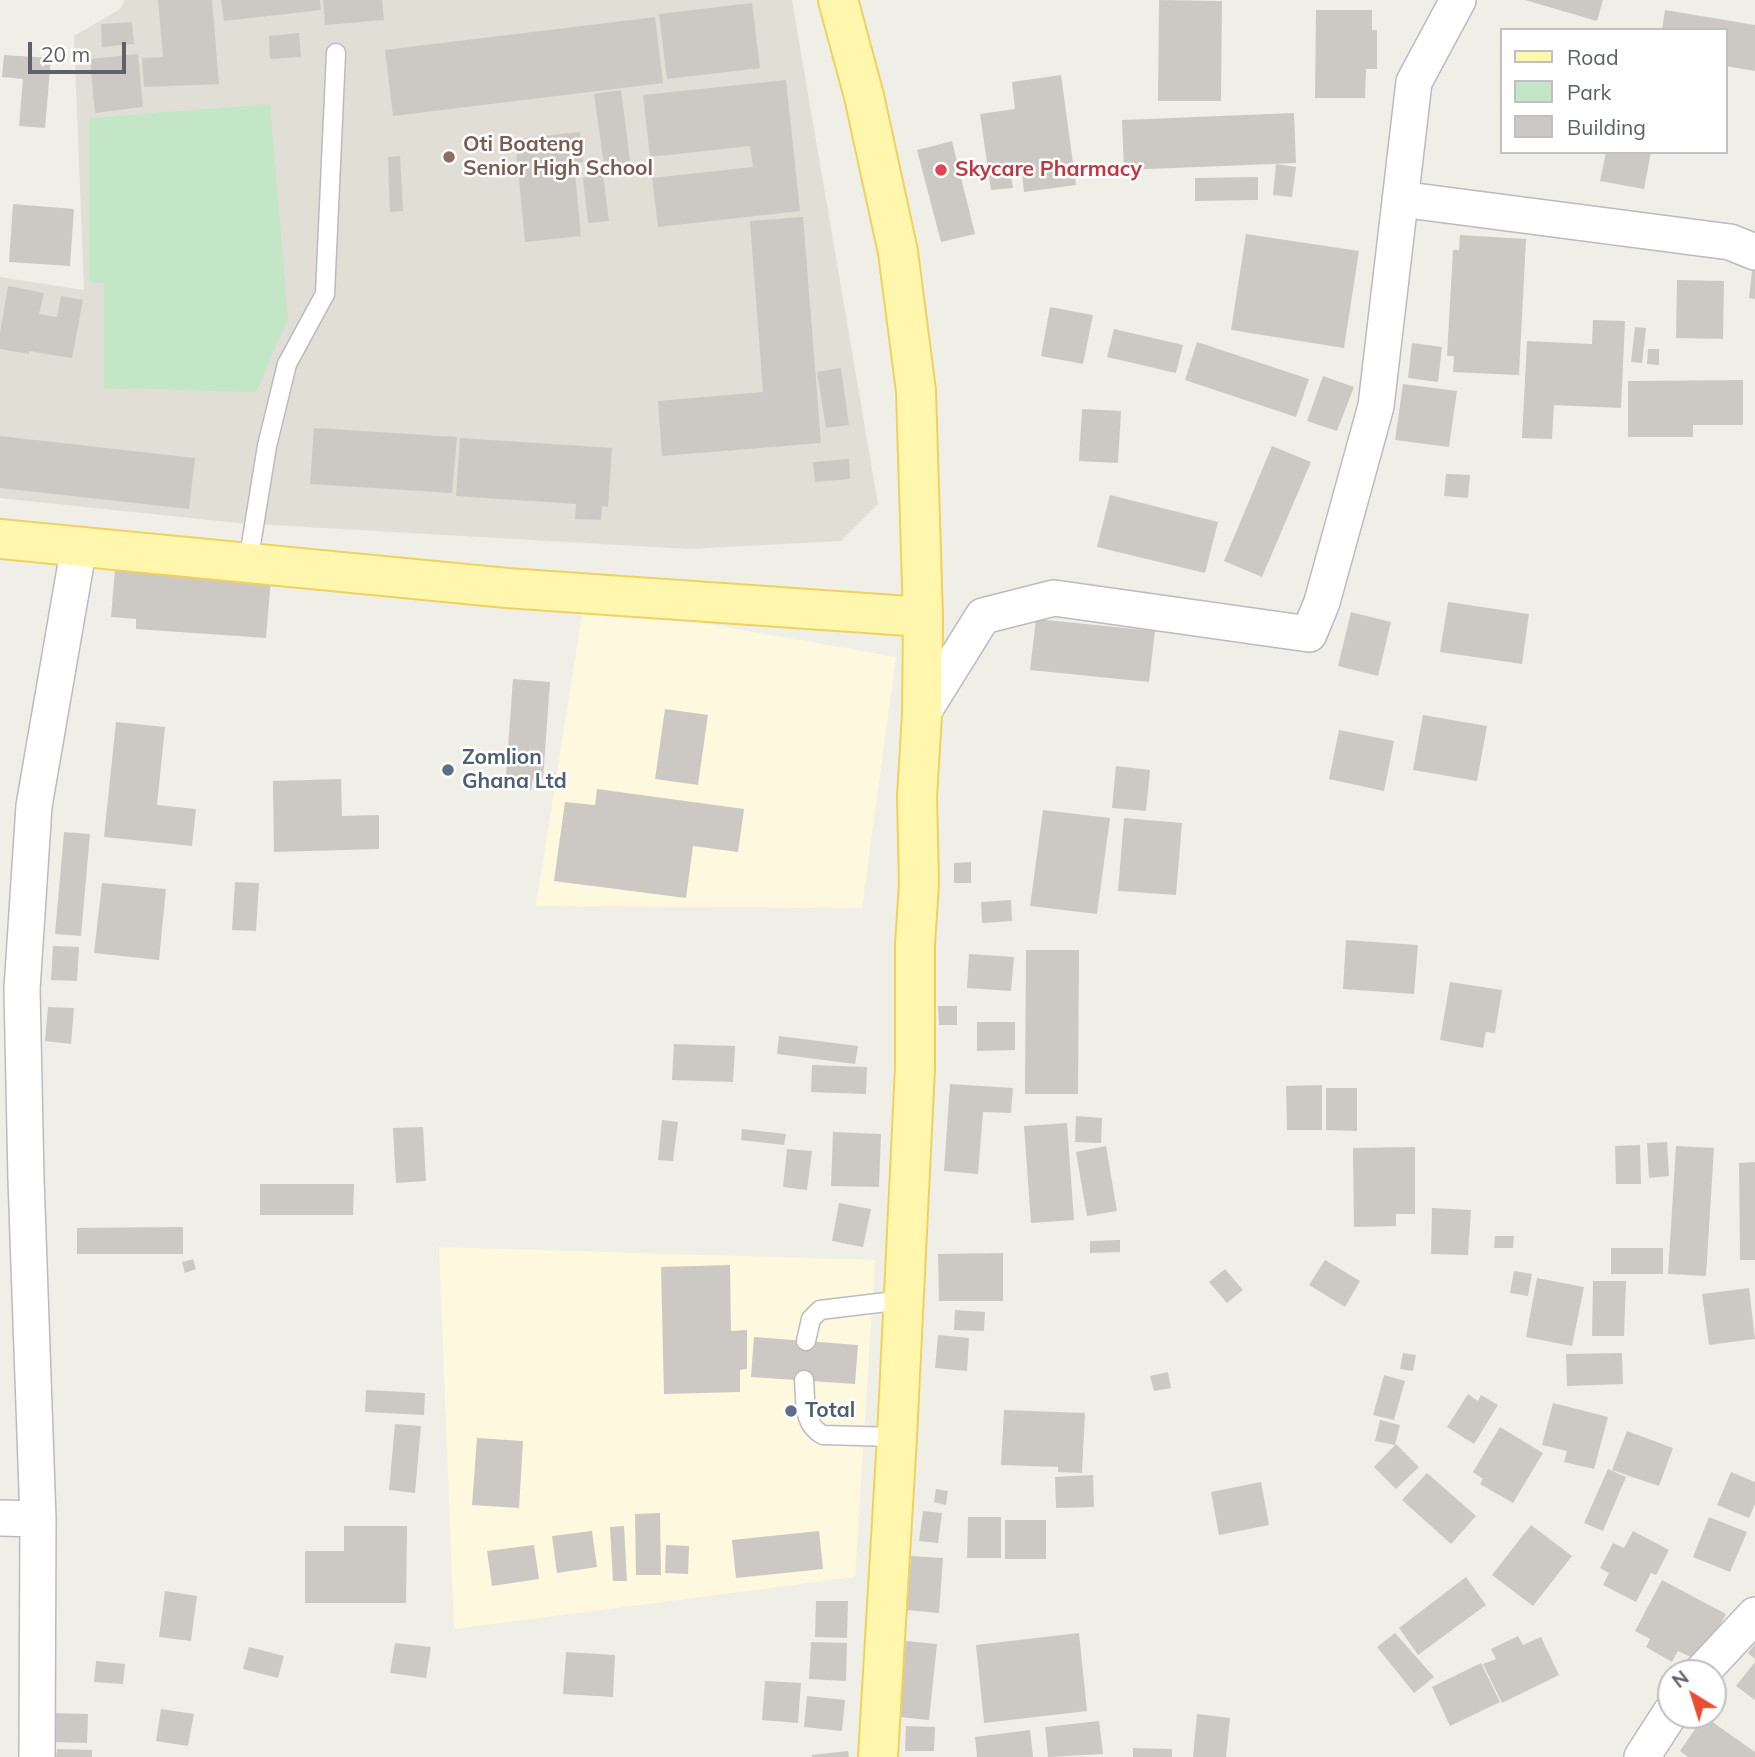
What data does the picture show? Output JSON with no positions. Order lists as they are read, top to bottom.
{
  "places": [
    "Oti Boateng Senior High School",
    "Skycare Pharmacy",
    "Zomlion Ghana Ltd",
    "Total"
  ],
  "legend": ["Road", "Park", "Building"],
  "scale_bar": "20 m",
  "north": "top left"
}
